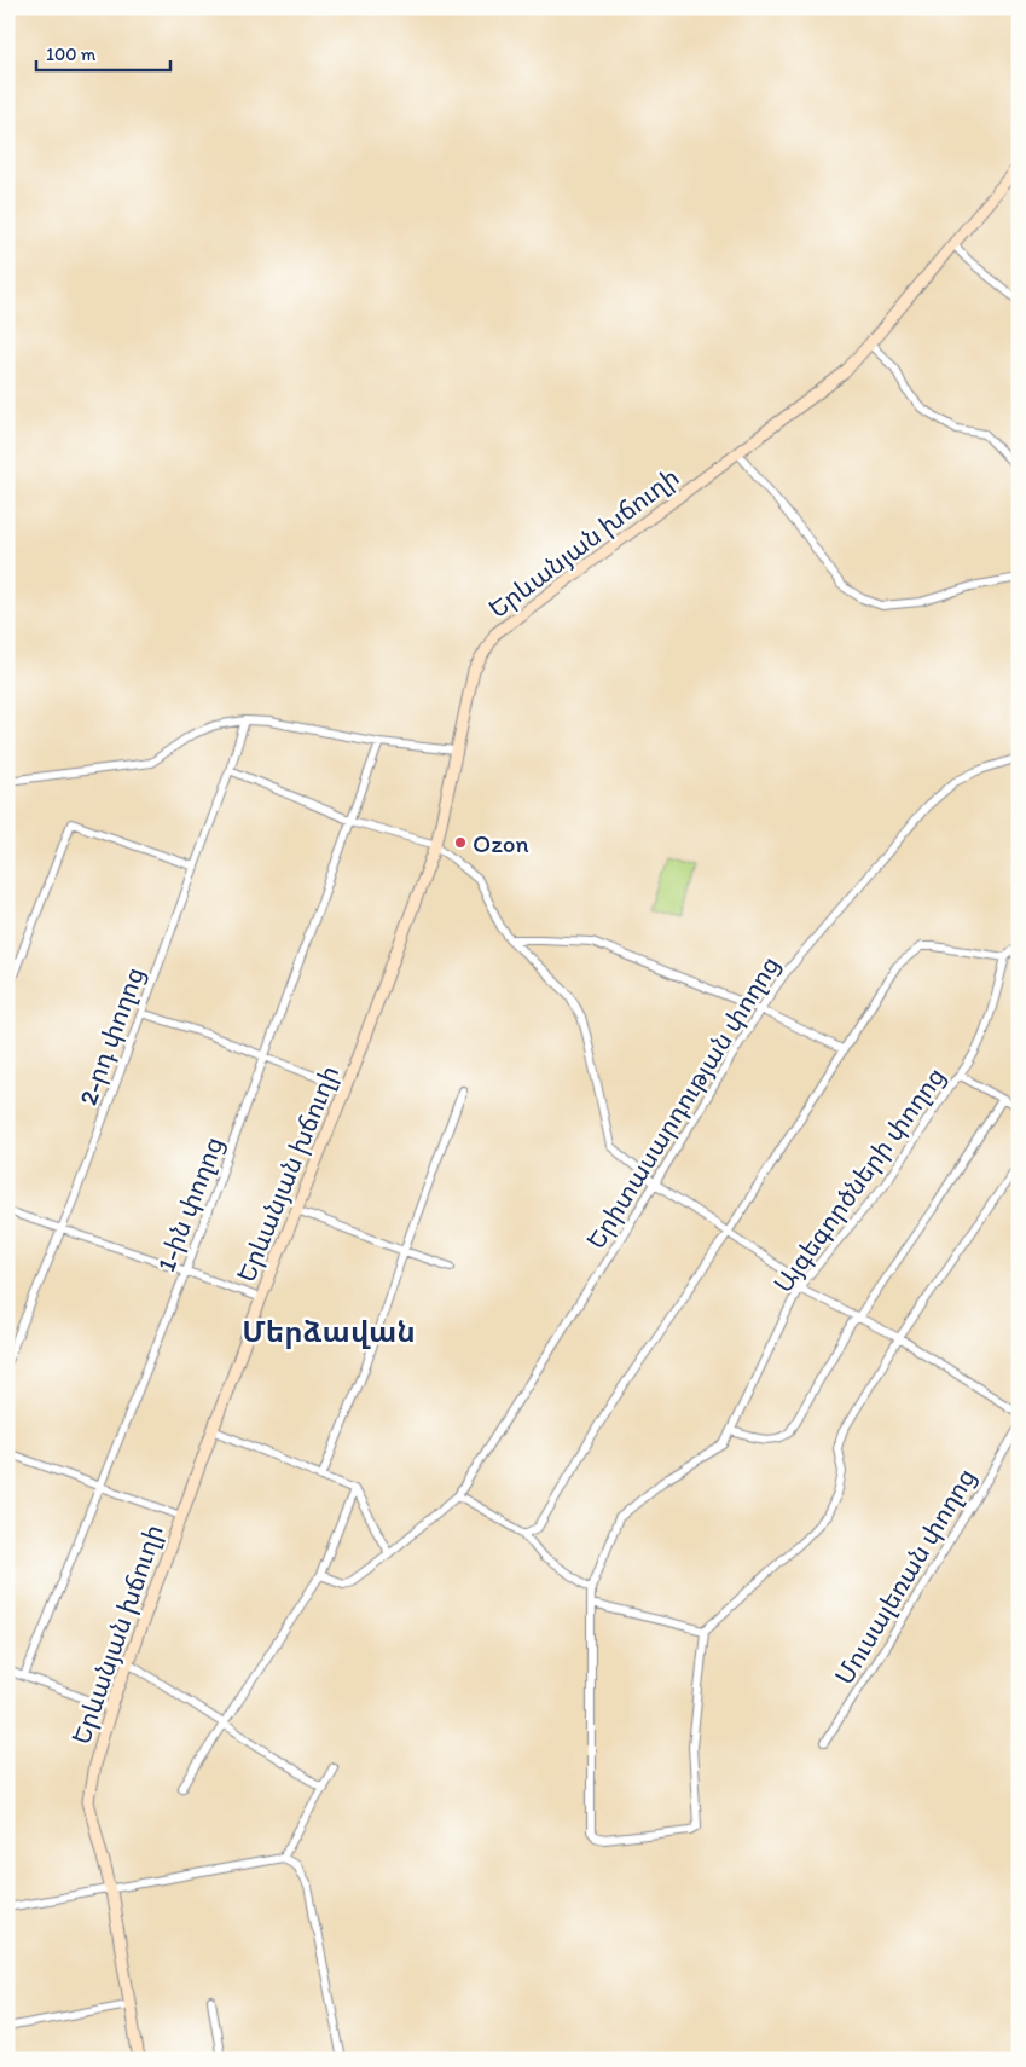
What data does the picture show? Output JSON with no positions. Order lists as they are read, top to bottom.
{
  "streets": {
    "main road": ["Երևանյան խճուղի"],
    "street": [
      "2-րդ փողոց",
      "Երիտասարդության փողոց",
      "Այգեգործների փողոց",
      "1-ին փողոց",
      "Մուսալեռան փողոց"
    ]
  },
  "districts": ["Մերձավան"],
  "places": ["Ozon"],
  "scale_bar": "100 m"
}
